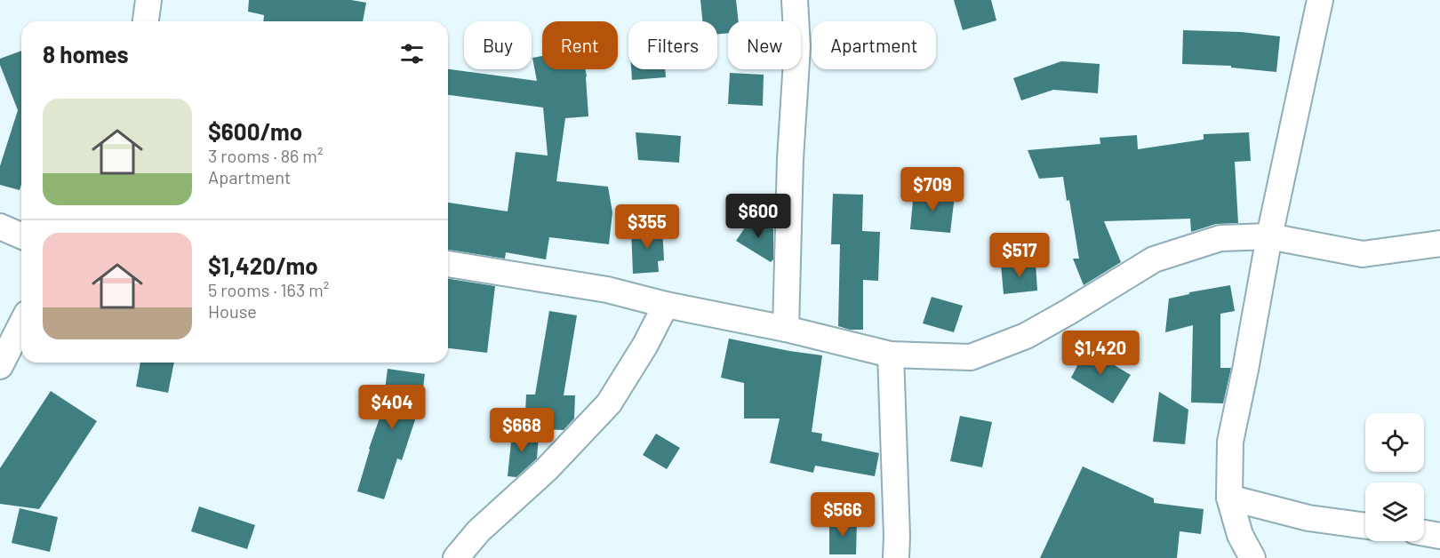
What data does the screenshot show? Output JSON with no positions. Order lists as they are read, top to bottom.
{
  "page": {
    "chip": [
      "Buy",
      "Rent",
      "Filters",
      "New",
      "Apartment"
    ],
    "heading": "8 homes",
    "list": [
      {
        "name": "$600/mo",
        "note": "3 rooms · 86 m² · Apartment"
      },
      {
        "name": "$1,420/mo",
        "note": "5 rooms · 163 m² · House"
      }
    ],
    "price": [
      "$709",
      "$600",
      "$355",
      "$517",
      "$1,420",
      "$404",
      "$668",
      "$566"
    ]
  }
}
